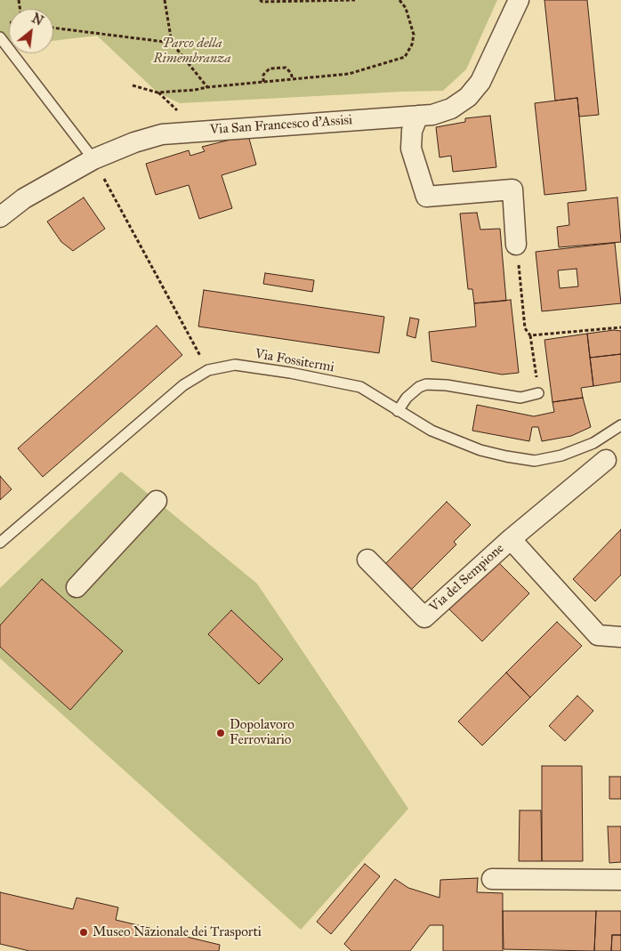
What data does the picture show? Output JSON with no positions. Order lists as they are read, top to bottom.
{
  "streets": {
    "street": ["Via San Francesco d'Assisi", "Via del Sempione"],
    "lane": ["Via Fossitermi"]
  },
  "parks": ["Parco della Rimembranza"],
  "places": ["Dopolavoro Ferroviario", "Museo Nazionale dei Trasporti"],
  "north": "top right"
}
